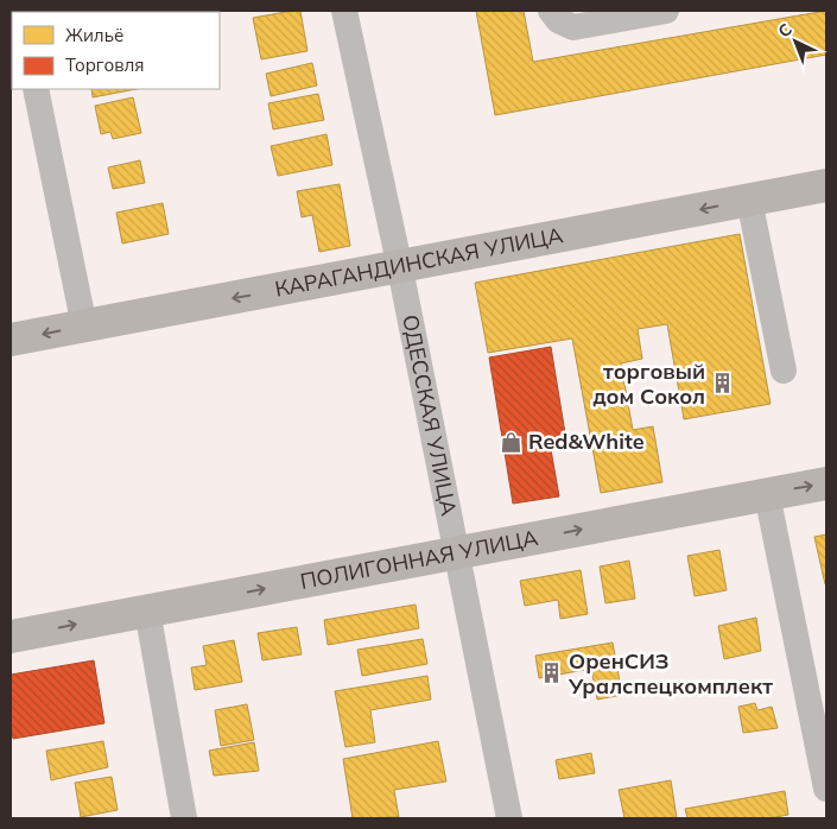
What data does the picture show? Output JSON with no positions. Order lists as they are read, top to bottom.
{
  "streets": {
    "main road": ["КАРАГАНДИНСКАЯ УЛИЦА", "ПОЛИГОННАЯ УЛИЦА"],
    "street": ["ОДЕССКАЯ УЛИЦА"]
  },
  "crossings": [
    ["КАРАГАНДИНСКАЯ УЛИЦА", "ОДЕССКАЯ УЛИЦА"],
    ["ОДЕССКАЯ УЛИЦА", "ПОЛИГОННАЯ УЛИЦА"]
  ],
  "one_way": ["КАРАГАНДИНСКАЯ УЛИЦА", "ПОЛИГОННАЯ УЛИЦА"],
  "places": {
    "building": ["торговый дом Сокол", "ОренСИЗ Уралспецкомплект"],
    "shop": ["Red&White"]
  },
  "legend": ["Жильё", "Торговля"],
  "north": "top left"
}
